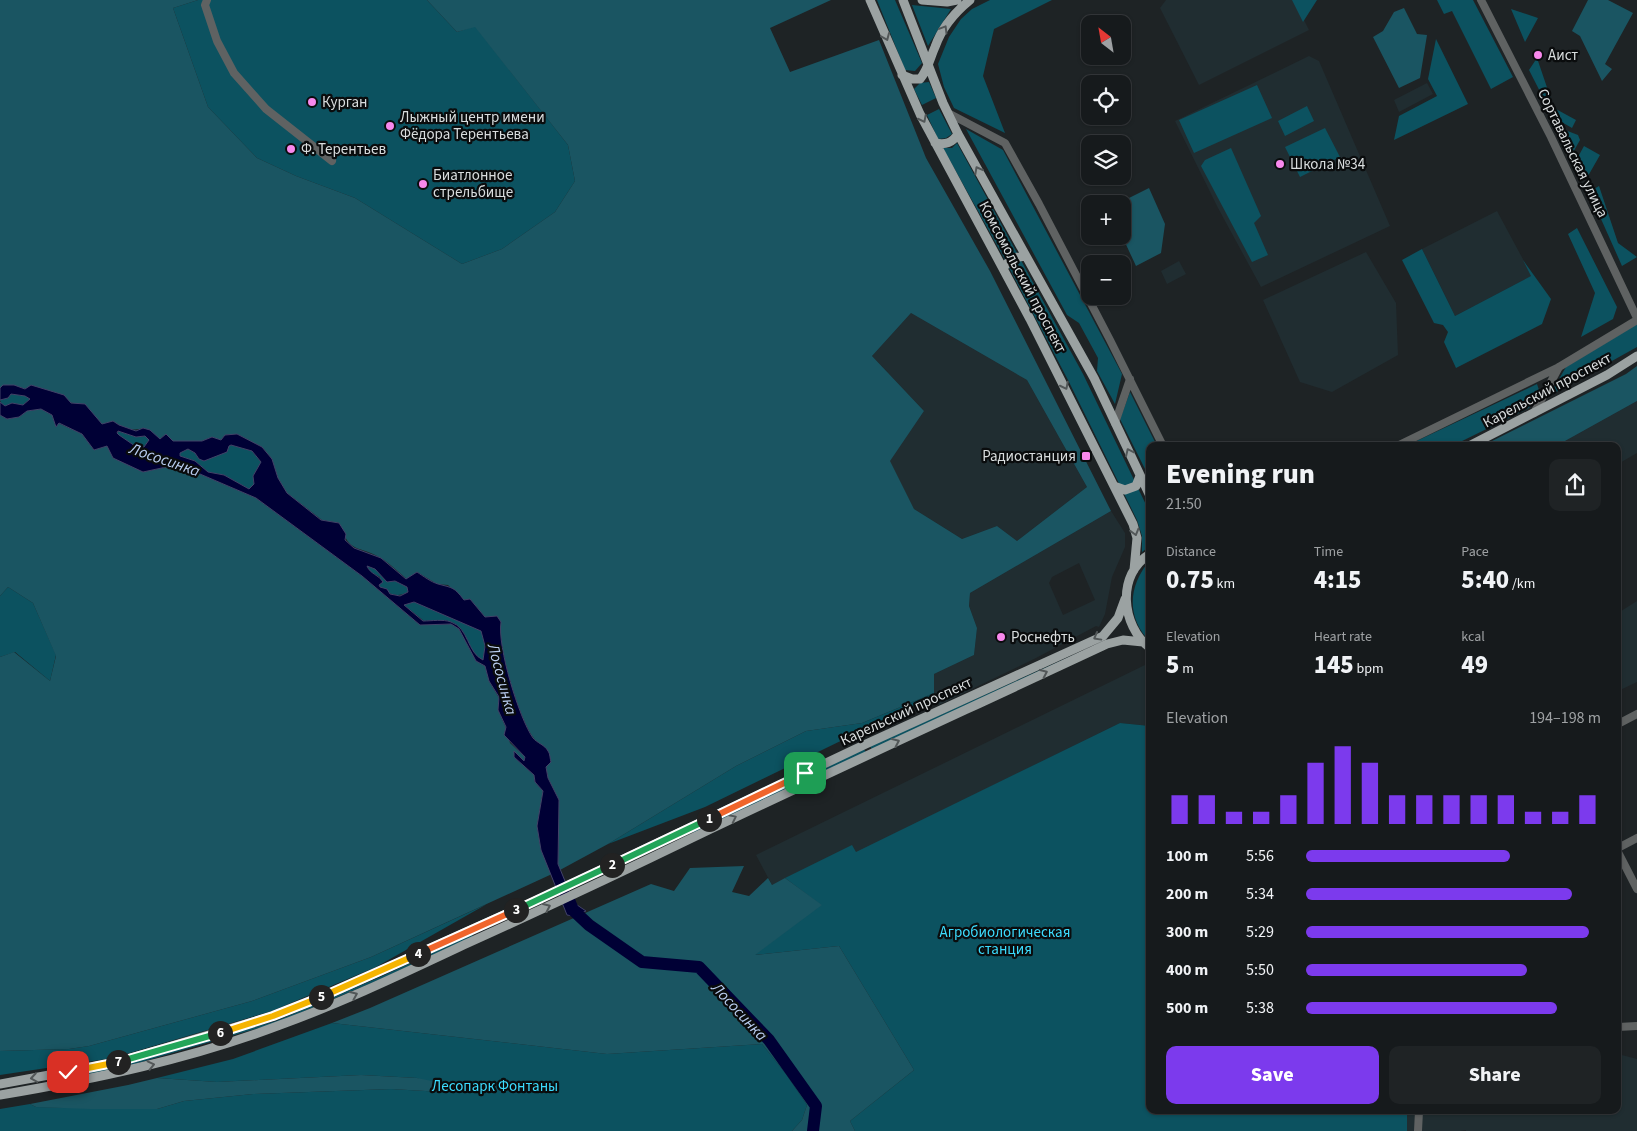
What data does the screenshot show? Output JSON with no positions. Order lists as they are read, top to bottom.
{
  "streets": {
    "main road": ["Комсомольский проспект", "Карельский проспект"],
    "street": ["Сортавальская улица"]
  },
  "crossings": [
    ["Комсомольский проспект", "Карельский проспект"]
  ],
  "water": ["Лососинка"],
  "parks": ["Агробиологическая станция", "Лесопарк Фонтаны"],
  "places": {
    "other": [
      "Аист",
      "Курган",
      "Лыжный центр имени Фёдора Терентьева",
      "Ф. Терентьев",
      "Школа №34",
      "Биатлонное стрельбище",
      "Роснефть"
    ],
    "transit": ["Радиостанция"]
  },
  "north": "top left",
  "page": {
    "map_buttons": ["+", "−"],
    "heading": ["Evening run", "21:50"],
    "stats": [
      ["Distance", "0.75 km"],
      ["Time", "4:15"],
      ["Pace", "5:40 /km"],
      ["Elevation", "5 m"],
      ["Heart rate", "145 bpm"],
      ["kcal", "49"]
    ],
    "chart": ["Elevation", "194–198 m"],
    "pins": [
      "1",
      "2",
      "3",
      "4",
      "5",
      "6",
      "7"
    ],
    "list": [
      {
        "name": "100 m",
        "note": "5:56"
      },
      {
        "name": "200 m",
        "note": "5:34"
      },
      {
        "name": "300 m",
        "note": "5:29"
      },
      {
        "name": "400 m",
        "note": "5:50"
      },
      {
        "name": "500 m",
        "note": "5:38"
      }
    ],
    "buttons": ["Save", "Share"]
  }
}
